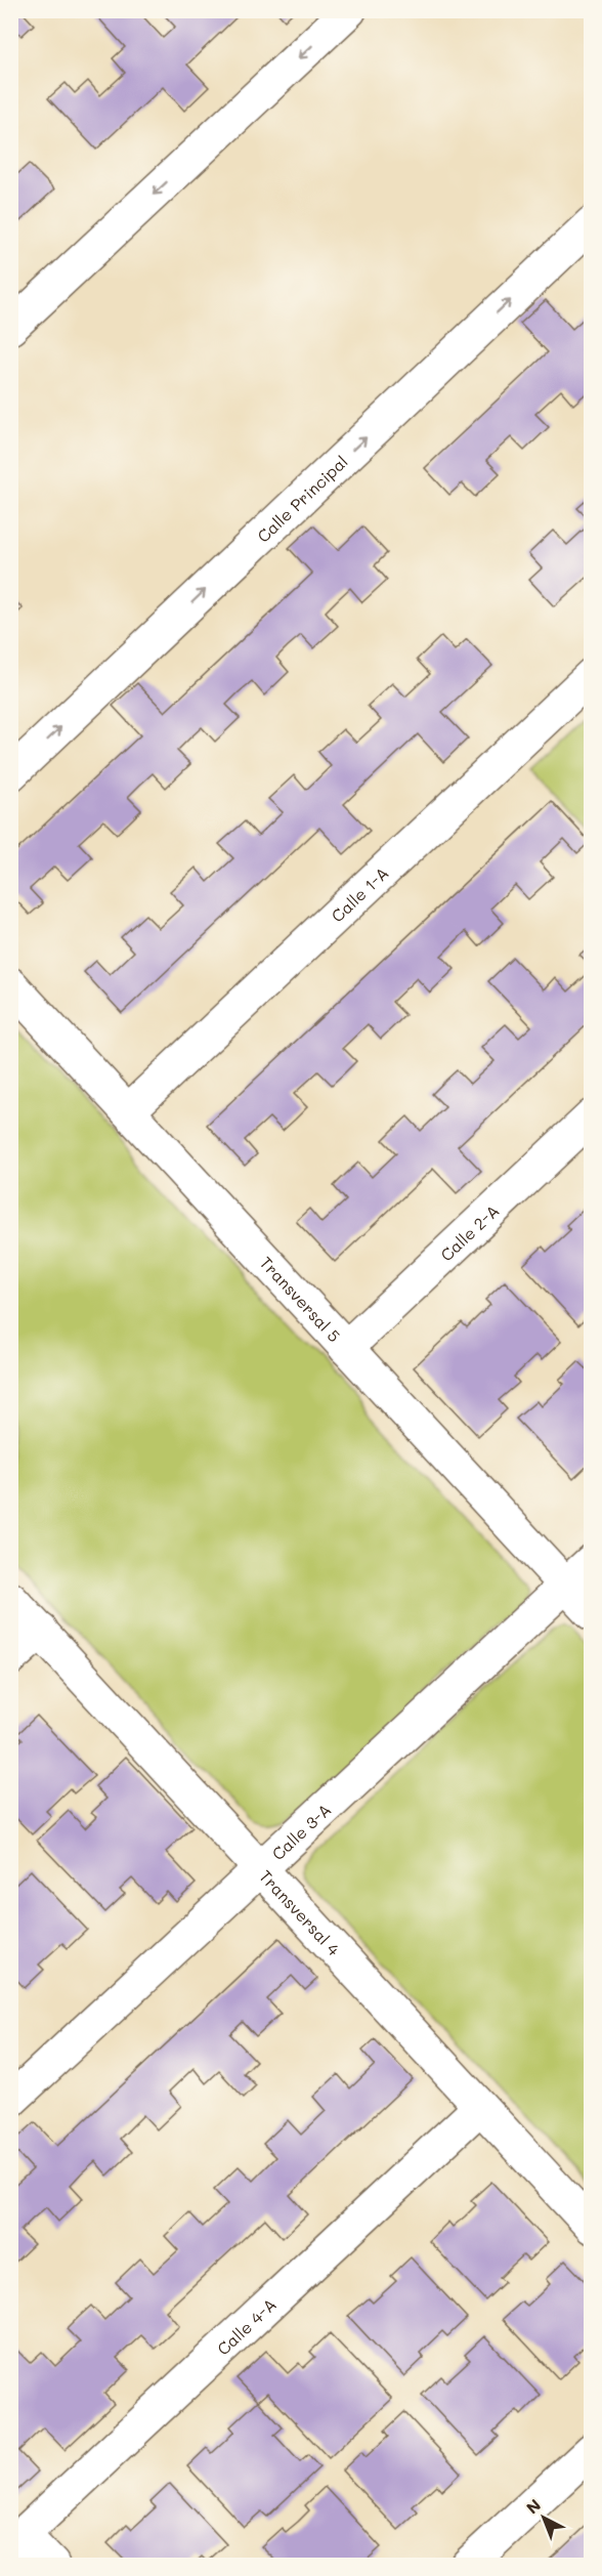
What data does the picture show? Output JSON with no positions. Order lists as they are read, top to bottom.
{
  "streets": {
    "street": [
      "Calle Principal",
      "Calle 1-A",
      "Calle 2-A",
      "Transversal 5",
      "Calle 3-A",
      "Transversal 4",
      "Calle 4-A"
    ]
  },
  "crossings": [
    ["Calle 1-A", "Transversal 5"],
    ["Calle 2-A", "Transversal 5"],
    ["Transversal 5", "Calle 3-A"],
    ["Calle 3-A", "Transversal 4"],
    ["Transversal 4", "Calle 4-A"]
  ],
  "one_way": ["Calle Principal"],
  "north": "top left"
}
